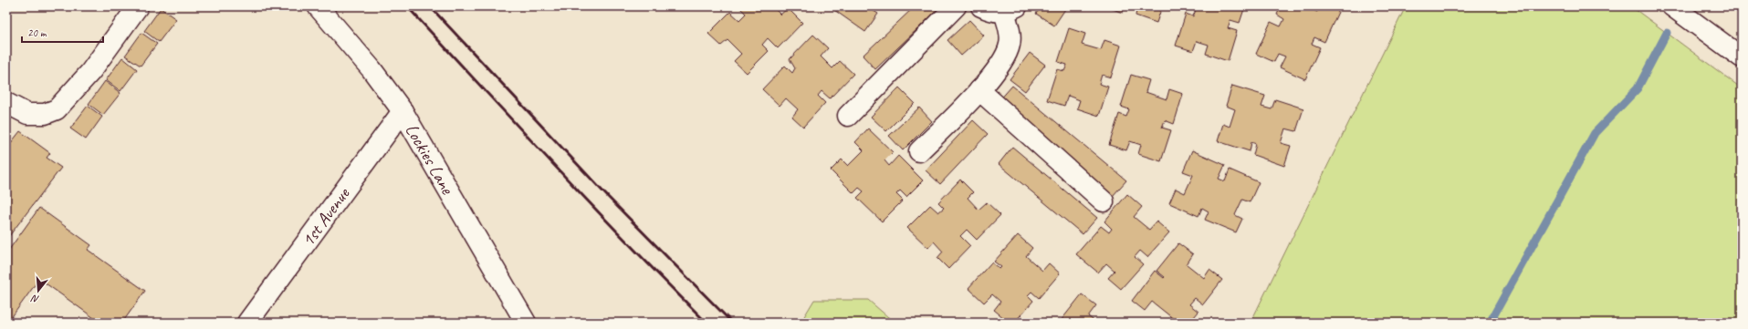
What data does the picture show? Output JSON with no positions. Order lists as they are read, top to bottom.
{
  "streets": {
    "street": ["Lockies Lane", "1st Avenue"]
  },
  "crossings": [
    ["Lockies Lane", "1st Avenue"]
  ],
  "scale_bar": "20 m",
  "north": "bottom"
}
